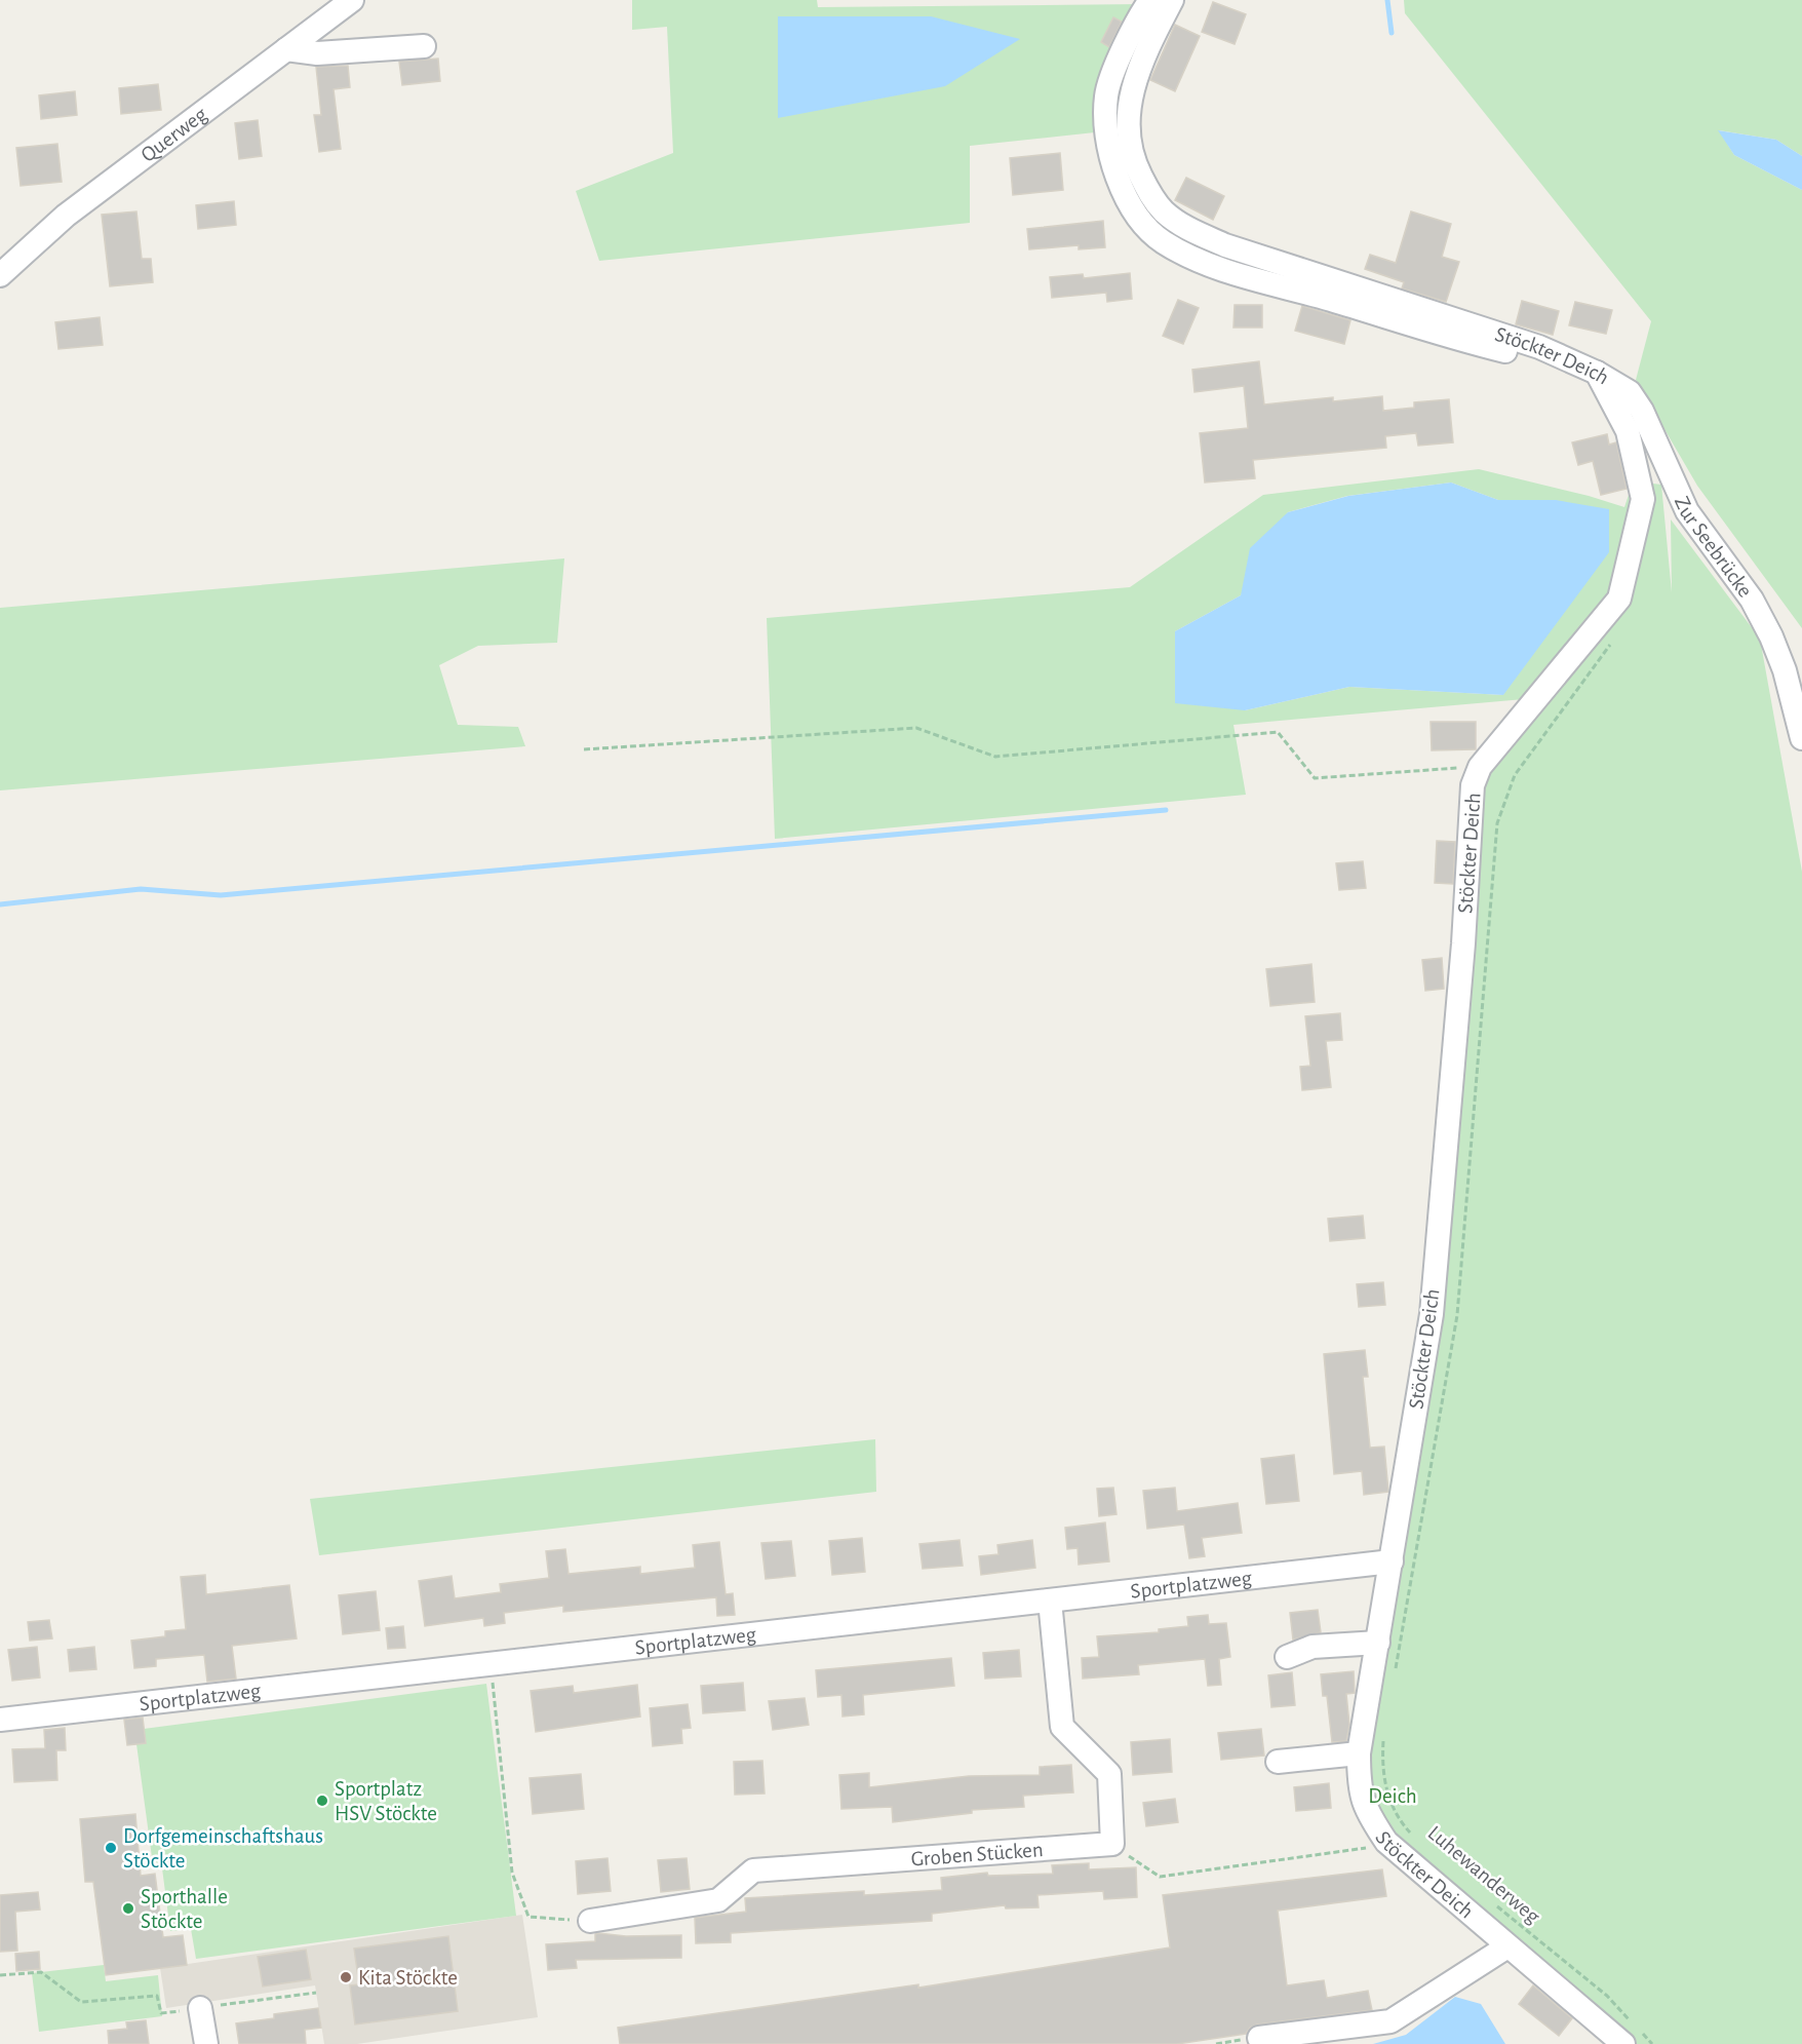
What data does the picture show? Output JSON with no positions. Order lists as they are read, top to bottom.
{
  "streets": {
    "street": [
      "Querweg",
      "Stöckter Deich",
      "Zur Seebrücke",
      "Sportplatzweg",
      "Groben Stücken"
    ],
    "path": ["Luhewanderweg"]
  },
  "crossings": [
    ["Stöckter Deich", "Zur Seebrücke"],
    ["Stöckter Deich", "Sportplatzweg"]
  ],
  "parks": ["Deich"],
  "places": [
    "Sportplatz HSV Stöckte",
    "Dorfgemeinschaftshaus Stöckte",
    "Sporthalle Stöckte",
    "Kita Stöckte"
  ]
}
